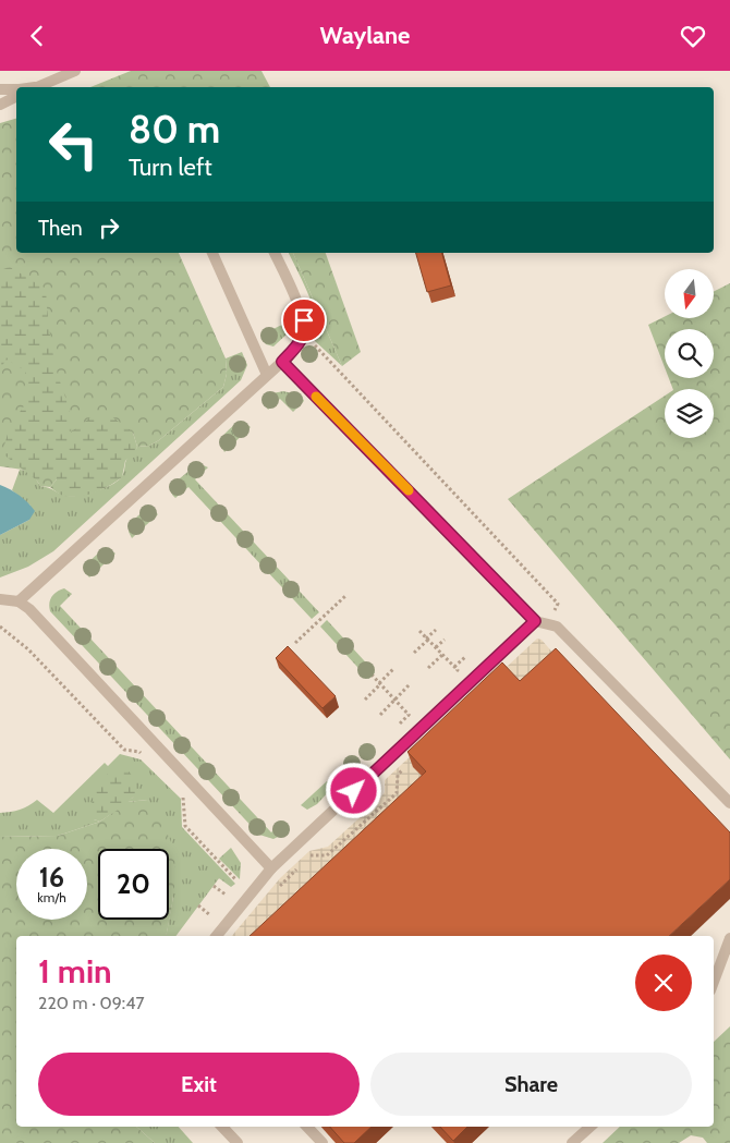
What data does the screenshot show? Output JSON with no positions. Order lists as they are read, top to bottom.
{
  "north": "bottom",
  "page": {
    "header": "Waylane",
    "turn": ["80 m", "Turn left"],
    "then": "Then",
    "speed": "16 km/h",
    "limit": "20",
    "heading": ["1 min", "220 m · 09:47"],
    "buttons": ["Exit", "Share"]
  }
}
